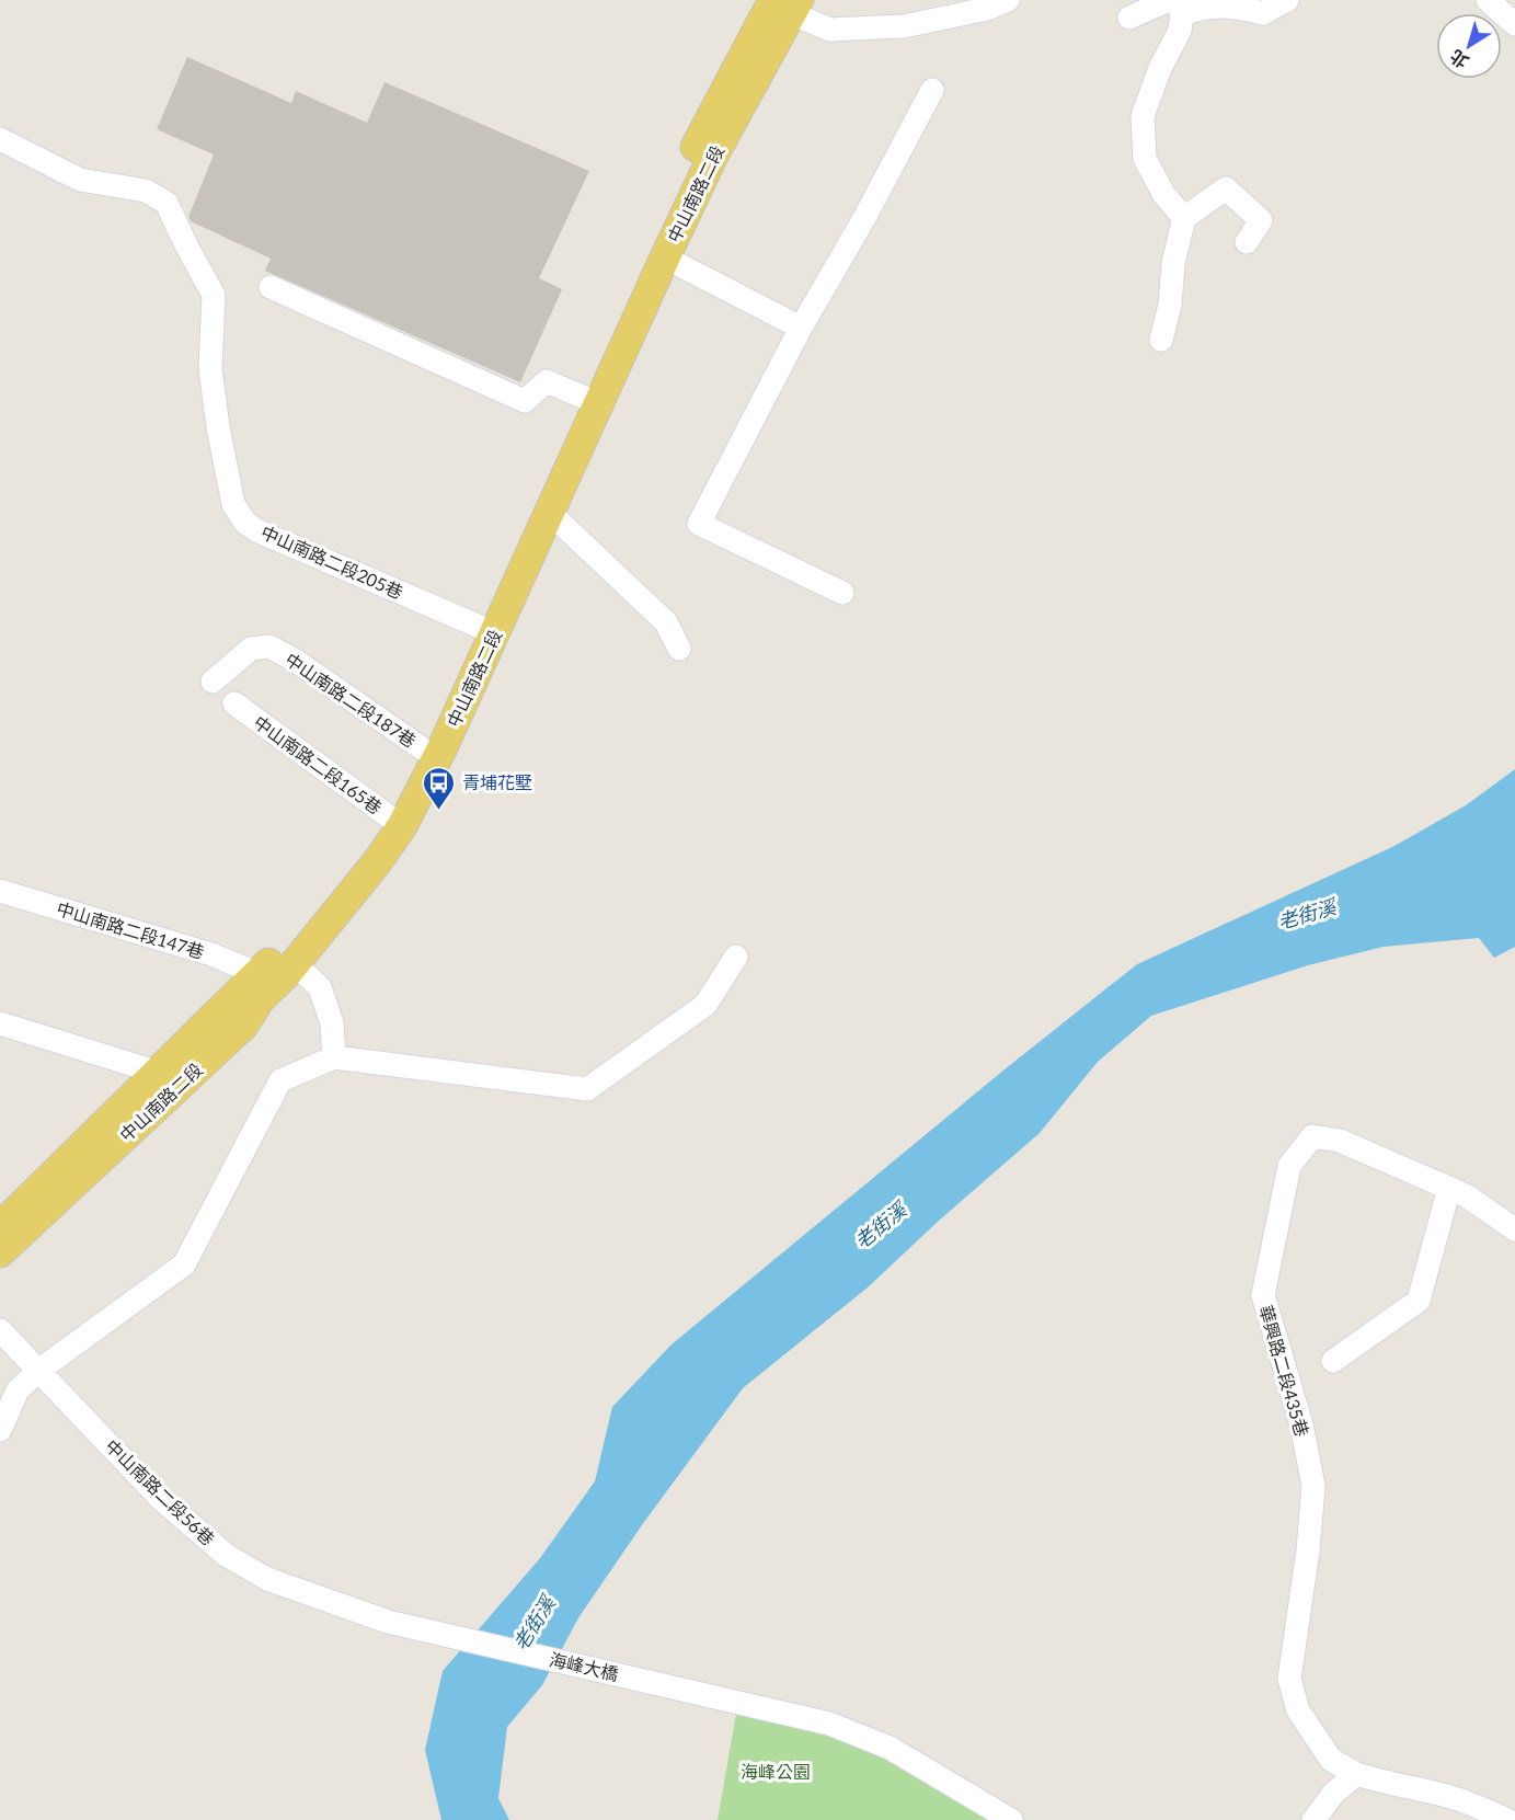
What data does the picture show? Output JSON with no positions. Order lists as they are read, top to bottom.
{
  "streets": {
    "main road": ["中山南路二段"],
    "street": [
      "中山南路二段205巷",
      "中山南路二段187巷",
      "中山南路二段165巷",
      "中山南路二段147巷",
      "華興路二段435巷",
      "中山南路二段56巷",
      "海峰大橋"
    ]
  },
  "crossings": [
    ["中山南路二段", "中山南路二段205巷"],
    ["中山南路二段", "中山南路二段187巷"],
    ["中山南路二段", "中山南路二段165巷"],
    ["中山南路二段", "中山南路二段147巷"],
    ["中山南路二段56巷", "海峰大橋"]
  ],
  "water": ["老街溪"],
  "parks": ["海峰公園"],
  "places": {
    "bus stop": ["青埔花墅"]
  },
  "north": "bottom left"
}
